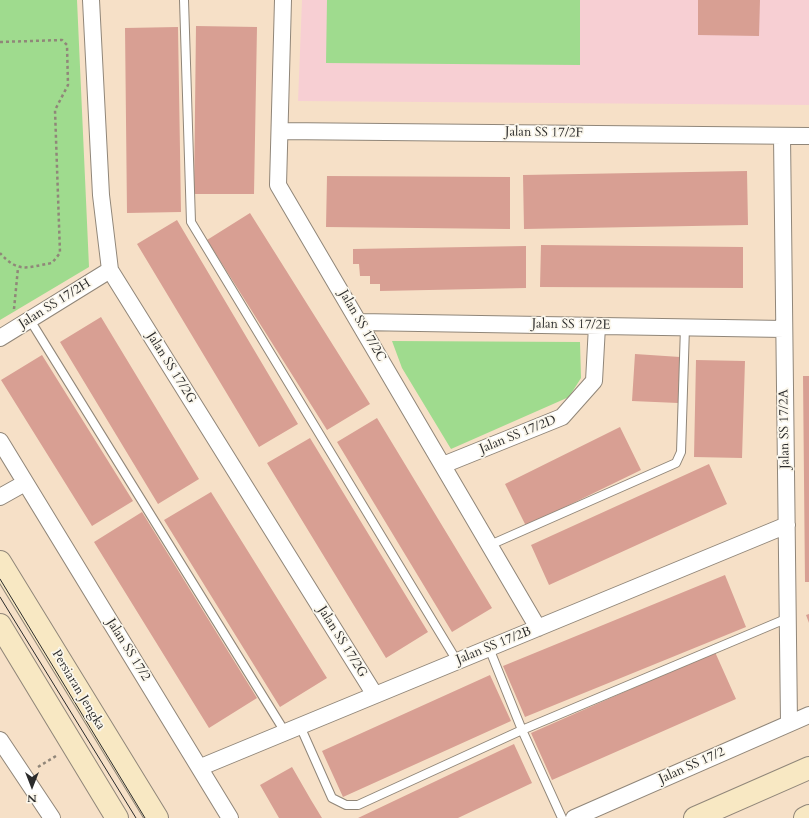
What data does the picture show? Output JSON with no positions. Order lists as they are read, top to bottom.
{
  "streets": {
    "main road": ["Persiaran Jengka"],
    "street": [
      "Jalan SS 17/2F",
      "Jalan SS 17/2H",
      "Jalan SS 17/2E",
      "Jalan SS 17/2C",
      "Jalan SS 17/2G",
      "Jalan SS 17/2A",
      "Jalan SS 17/2D",
      "Jalan SS 17/2B",
      "Jalan SS 17/2"
    ]
  },
  "crossings": [
    ["Jalan SS 17/2F", "Jalan SS 17/2C"],
    ["Jalan SS 17/2F", "Jalan SS 17/2A"],
    ["Jalan SS 17/2H", "Jalan SS 17/2G"],
    ["Jalan SS 17/2E", "Jalan SS 17/2C"],
    ["Jalan SS 17/2E", "Jalan SS 17/2A"],
    ["Jalan SS 17/2E", "Jalan SS 17/2D"],
    ["Jalan SS 17/2C", "Jalan SS 17/2D"],
    ["Jalan SS 17/2C", "Jalan SS 17/2B"],
    ["Jalan SS 17/2G", "Jalan SS 17/2B"],
    ["Jalan SS 17/2A", "Jalan SS 17/2B"],
    ["Jalan SS 17/2A", "Jalan SS 17/2"],
    ["Jalan SS 17/2B", "Jalan SS 17/2"]
  ],
  "north": "bottom"
}
